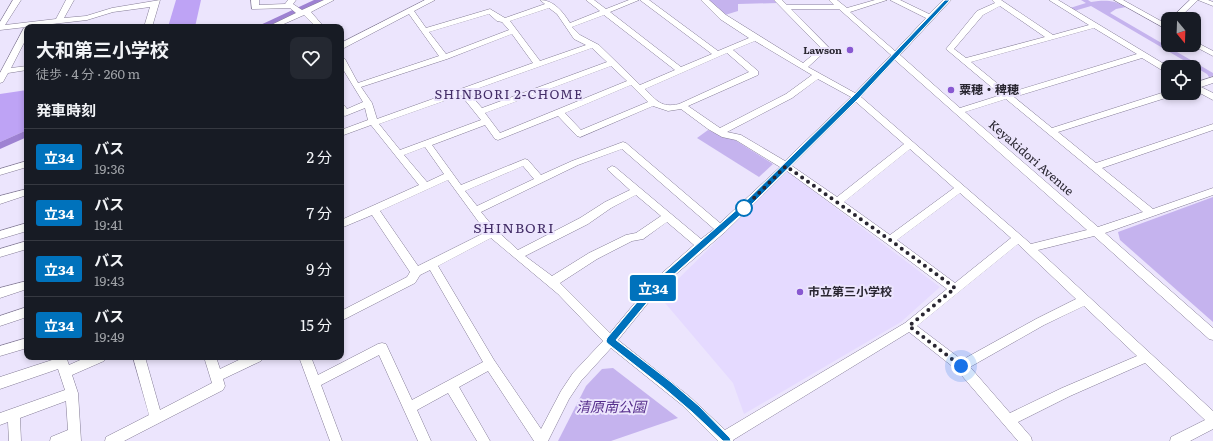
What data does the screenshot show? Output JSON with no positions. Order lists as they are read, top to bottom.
{
  "streets": {
    "street": ["Keyakidori Avenue"]
  },
  "districts": ["SHINBORI 2-CHOME", "SHINBORI"],
  "parks": ["清原南公園"],
  "places": ["Lawson", "粟穂・稗穂", "市立第三小学校"],
  "lines": ["bus line 立34"],
  "north": "bottom",
  "page": {
    "on_map": "立34",
    "heading": [
      ["大和第三小学校", "徒歩 · 4 分 · 260 m"],
      "発車時刻"
    ],
    "list": [
      {
        "mark": "立34",
        "name": "バス",
        "note": "19:36",
        "value": "2 分"
      },
      {
        "mark": "立34",
        "name": "バス",
        "note": "19:41",
        "value": "7 分"
      },
      {
        "mark": "立34",
        "name": "バス",
        "note": "19:43",
        "value": "9 分"
      },
      {
        "mark": "立34",
        "name": "バス",
        "note": "19:49",
        "value": "15 分"
      }
    ]
  }
}
